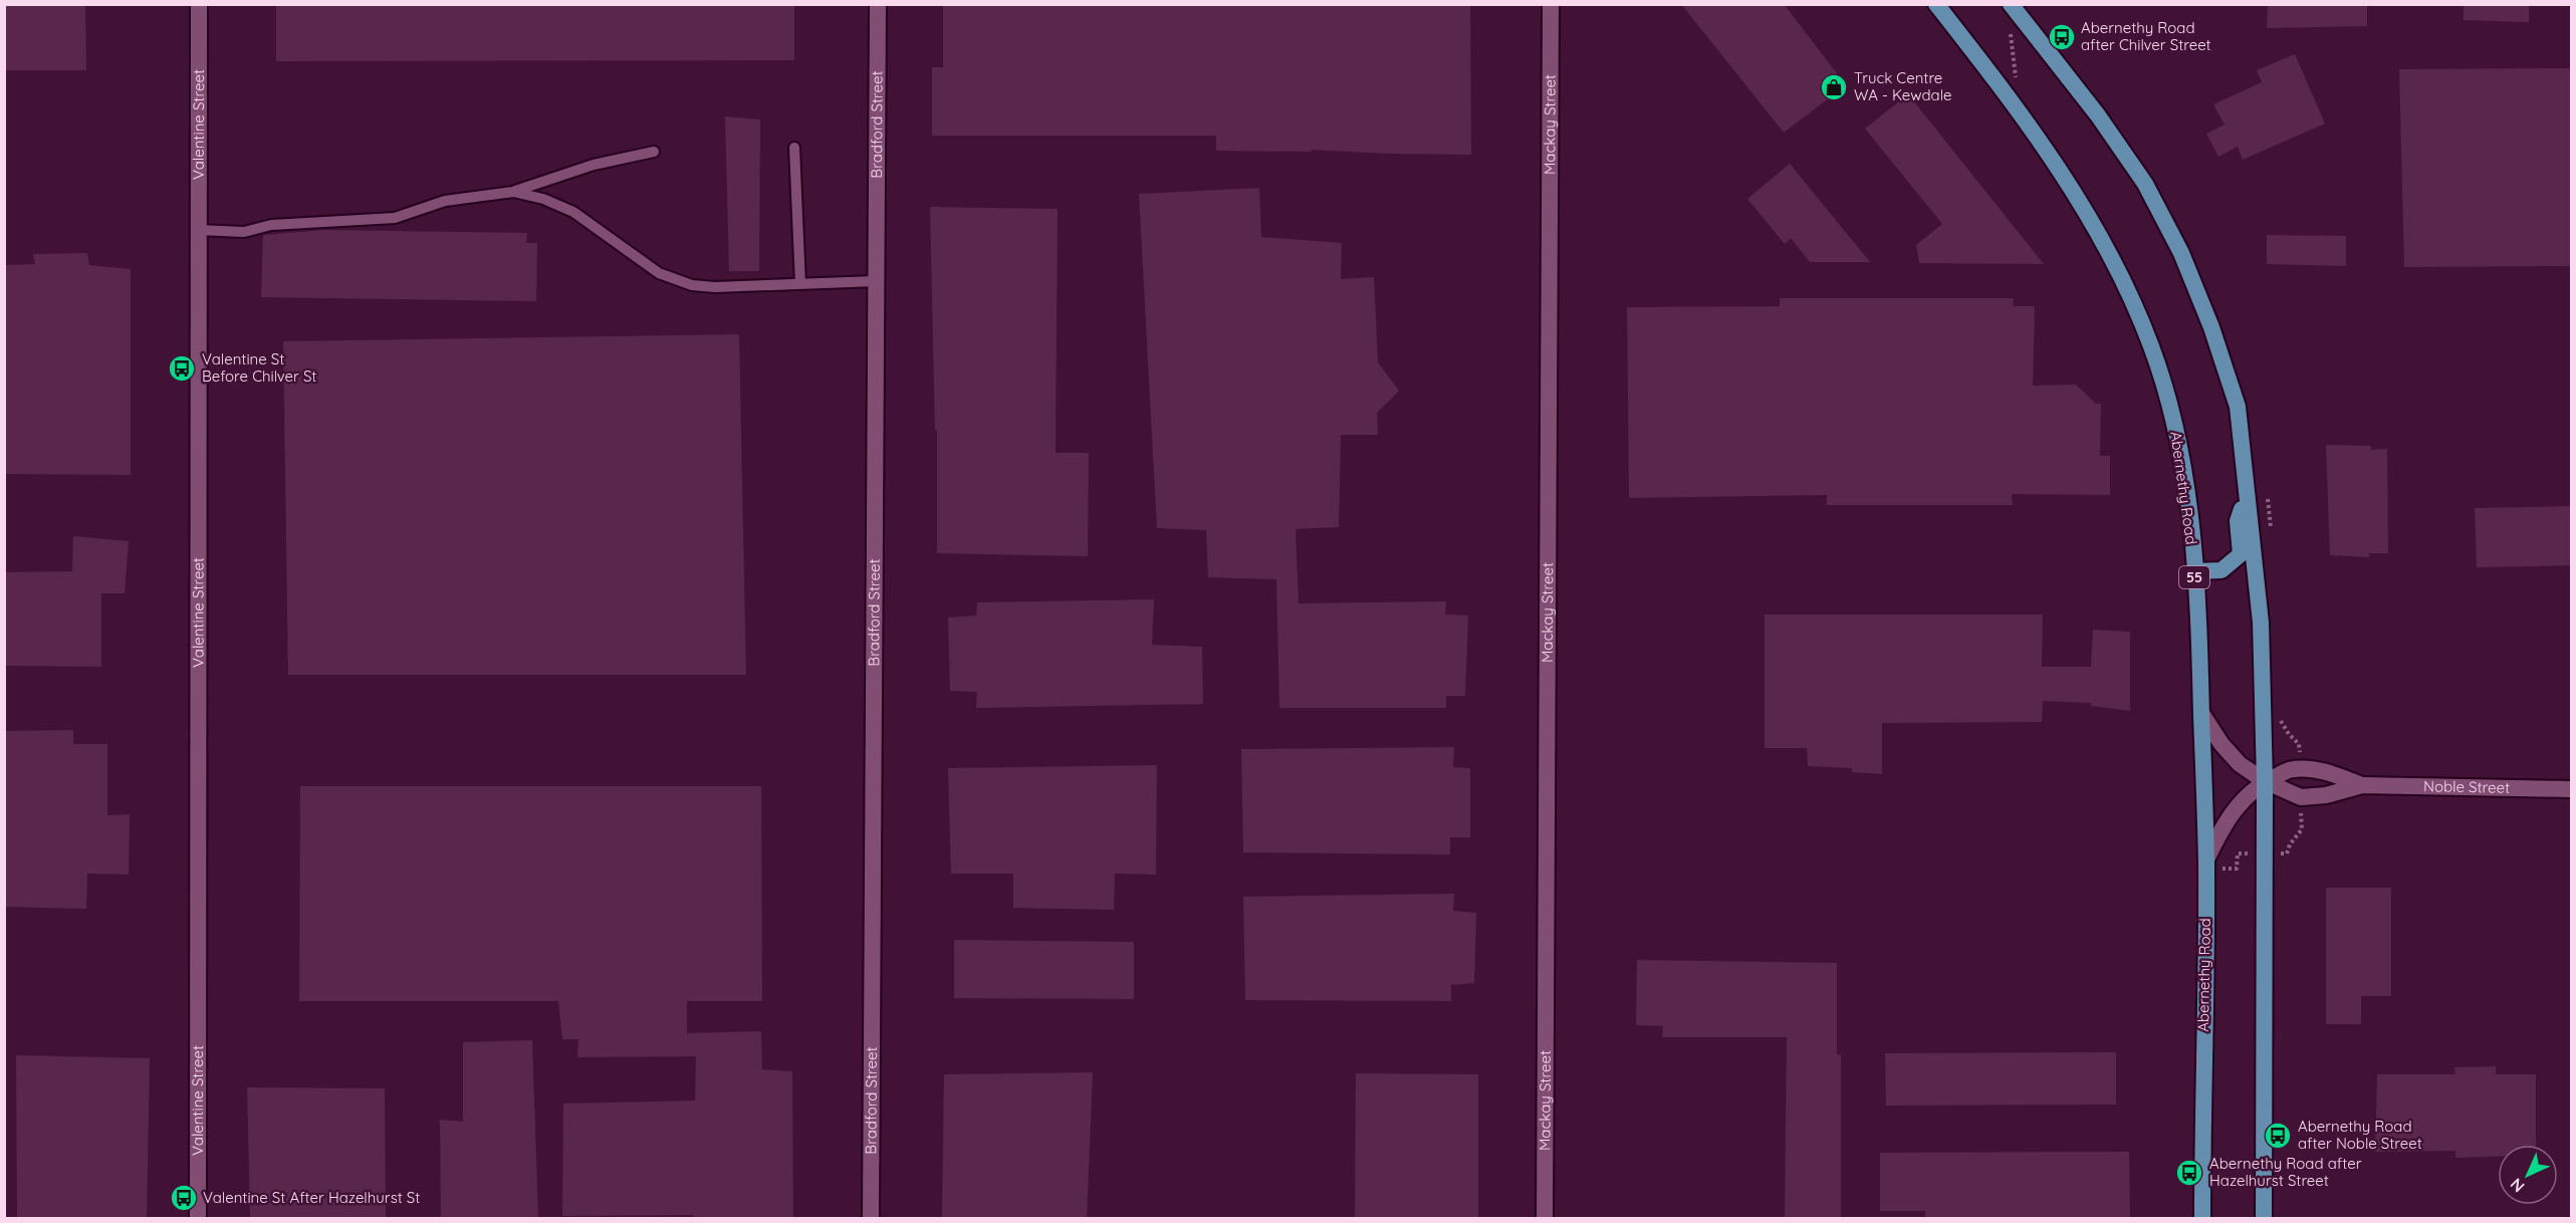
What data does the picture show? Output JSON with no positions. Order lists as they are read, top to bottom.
{
  "streets": {
    "main road": ["Abernethy Road", "55"],
    "street": [
      "Valentine Street",
      "Bradford Street",
      "Mackay Street",
      "Noble Street"
    ]
  },
  "crossings": [
    ["Abernethy Road", "Noble Street"]
  ],
  "places": {
    "bus stop": [
      "Abernethy Road after Chilver Street",
      "Valentine St Before Chilver St",
      "Abernethy Road after Noble Street",
      "Abernethy Road after Hazelhurst Street",
      "Valentine St After Hazelhurst St"
    ],
    "shop": ["Truck Centre WA - Kewdale"]
  },
  "north": "bottom left"
}
